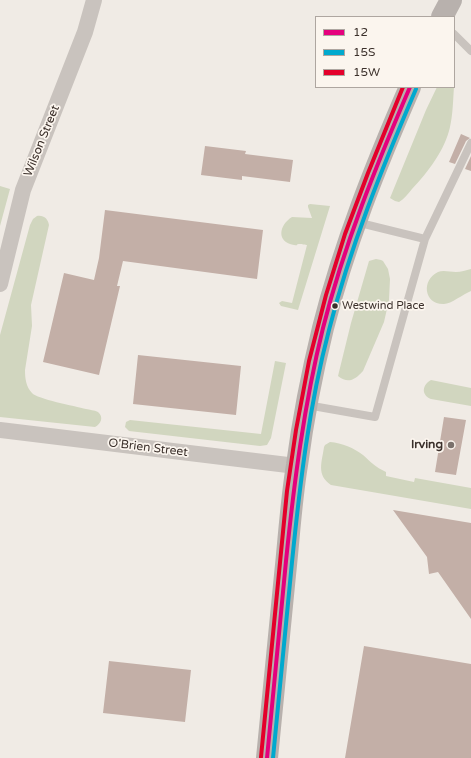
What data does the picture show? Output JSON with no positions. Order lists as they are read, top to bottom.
{
  "streets": {
    "street": ["Wilson Street", "O'Brien Street"]
  },
  "places": ["Westwind Place", "Irving"],
  "lines": ["transit line 12", "transit line 15W", "transit line 15S"],
  "legend": ["12", "15S", "15W"]
}
